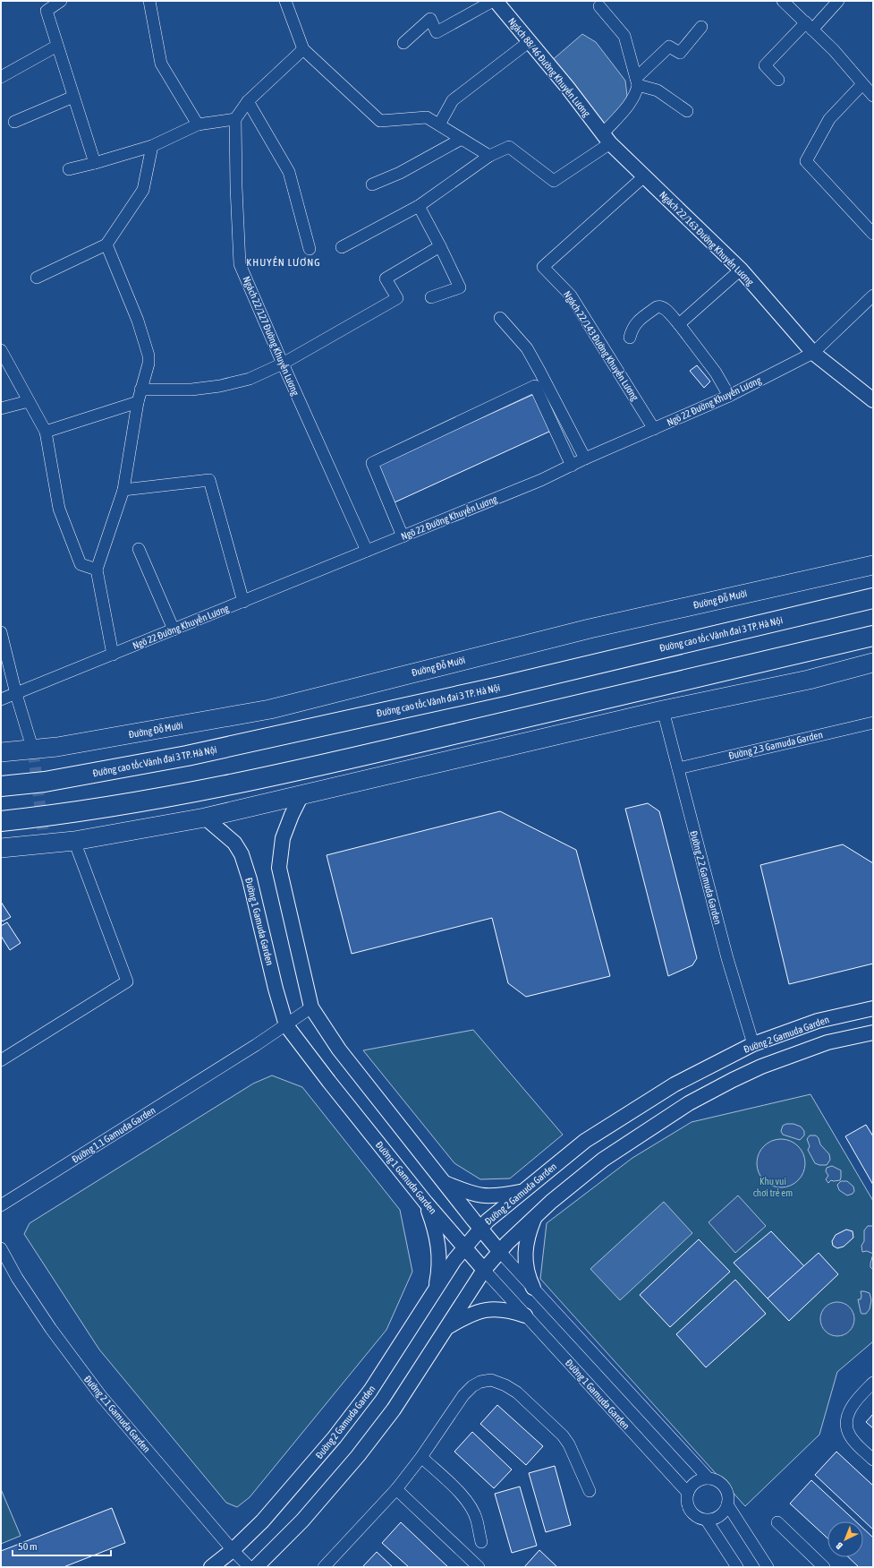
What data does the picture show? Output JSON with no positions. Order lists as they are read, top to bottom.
{
  "streets": {
    "highway": ["Đường cao tốc Vành đai 3 TP. Hà Nội"],
    "main road": ["Đường Đỗ Mười"],
    "street": [
      "Ngách 88/46 Đường Khuyến Lương",
      "Ngách 22/163 Đường Khuyến Lương",
      "Ngách 22/127 Đường Khuyến Lương",
      "Ngách 22/143 Đường Khuyến Lương",
      "Ngõ 22 Đường Khuyến Lương",
      "Đường 2.3 Gamuda Garden",
      "Đường 2.2 Gamuda Garden",
      "Đường 1 Gamuda Garden",
      "Đường 2 Gamuda Garden",
      "Đường 1.1 Gamuda Garden",
      "Đường 2.1 Gamuda Garden"
    ]
  },
  "crossings": [
    ["Ngách 88/46 Đường Khuyến Lương", "Ngách 22/163 Đường Khuyến Lương"],
    ["Ngách 22/163 Đường Khuyến Lương", "Ngách 22/143 Đường Khuyến Lương"],
    ["Ngách 22/163 Đường Khuyến Lương", "Ngõ 22 Đường Khuyến Lương"],
    ["Ngách 22/127 Đường Khuyến Lương", "Ngõ 22 Đường Khuyến Lương"],
    ["Ngách 22/143 Đường Khuyến Lương", "Ngõ 22 Đường Khuyến Lương"],
    ["Đường 2.3 Gamuda Garden", "Đường 2.2 Gamuda Garden"],
    ["Đường 2.2 Gamuda Garden", "Đường 2 Gamuda Garden"],
    ["Đường 1 Gamuda Garden", "Đường 2 Gamuda Garden"],
    ["Đường 1 Gamuda Garden", "Đường 1.1 Gamuda Garden"],
    ["Đường 2 Gamuda Garden", "Đường 2.1 Gamuda Garden"]
  ],
  "districts": ["KHUYẾN LƯƠNG"],
  "parks": ["Khu vui chơi trẻ em"],
  "scale_bar": "50 m",
  "north": "bottom left"
}
